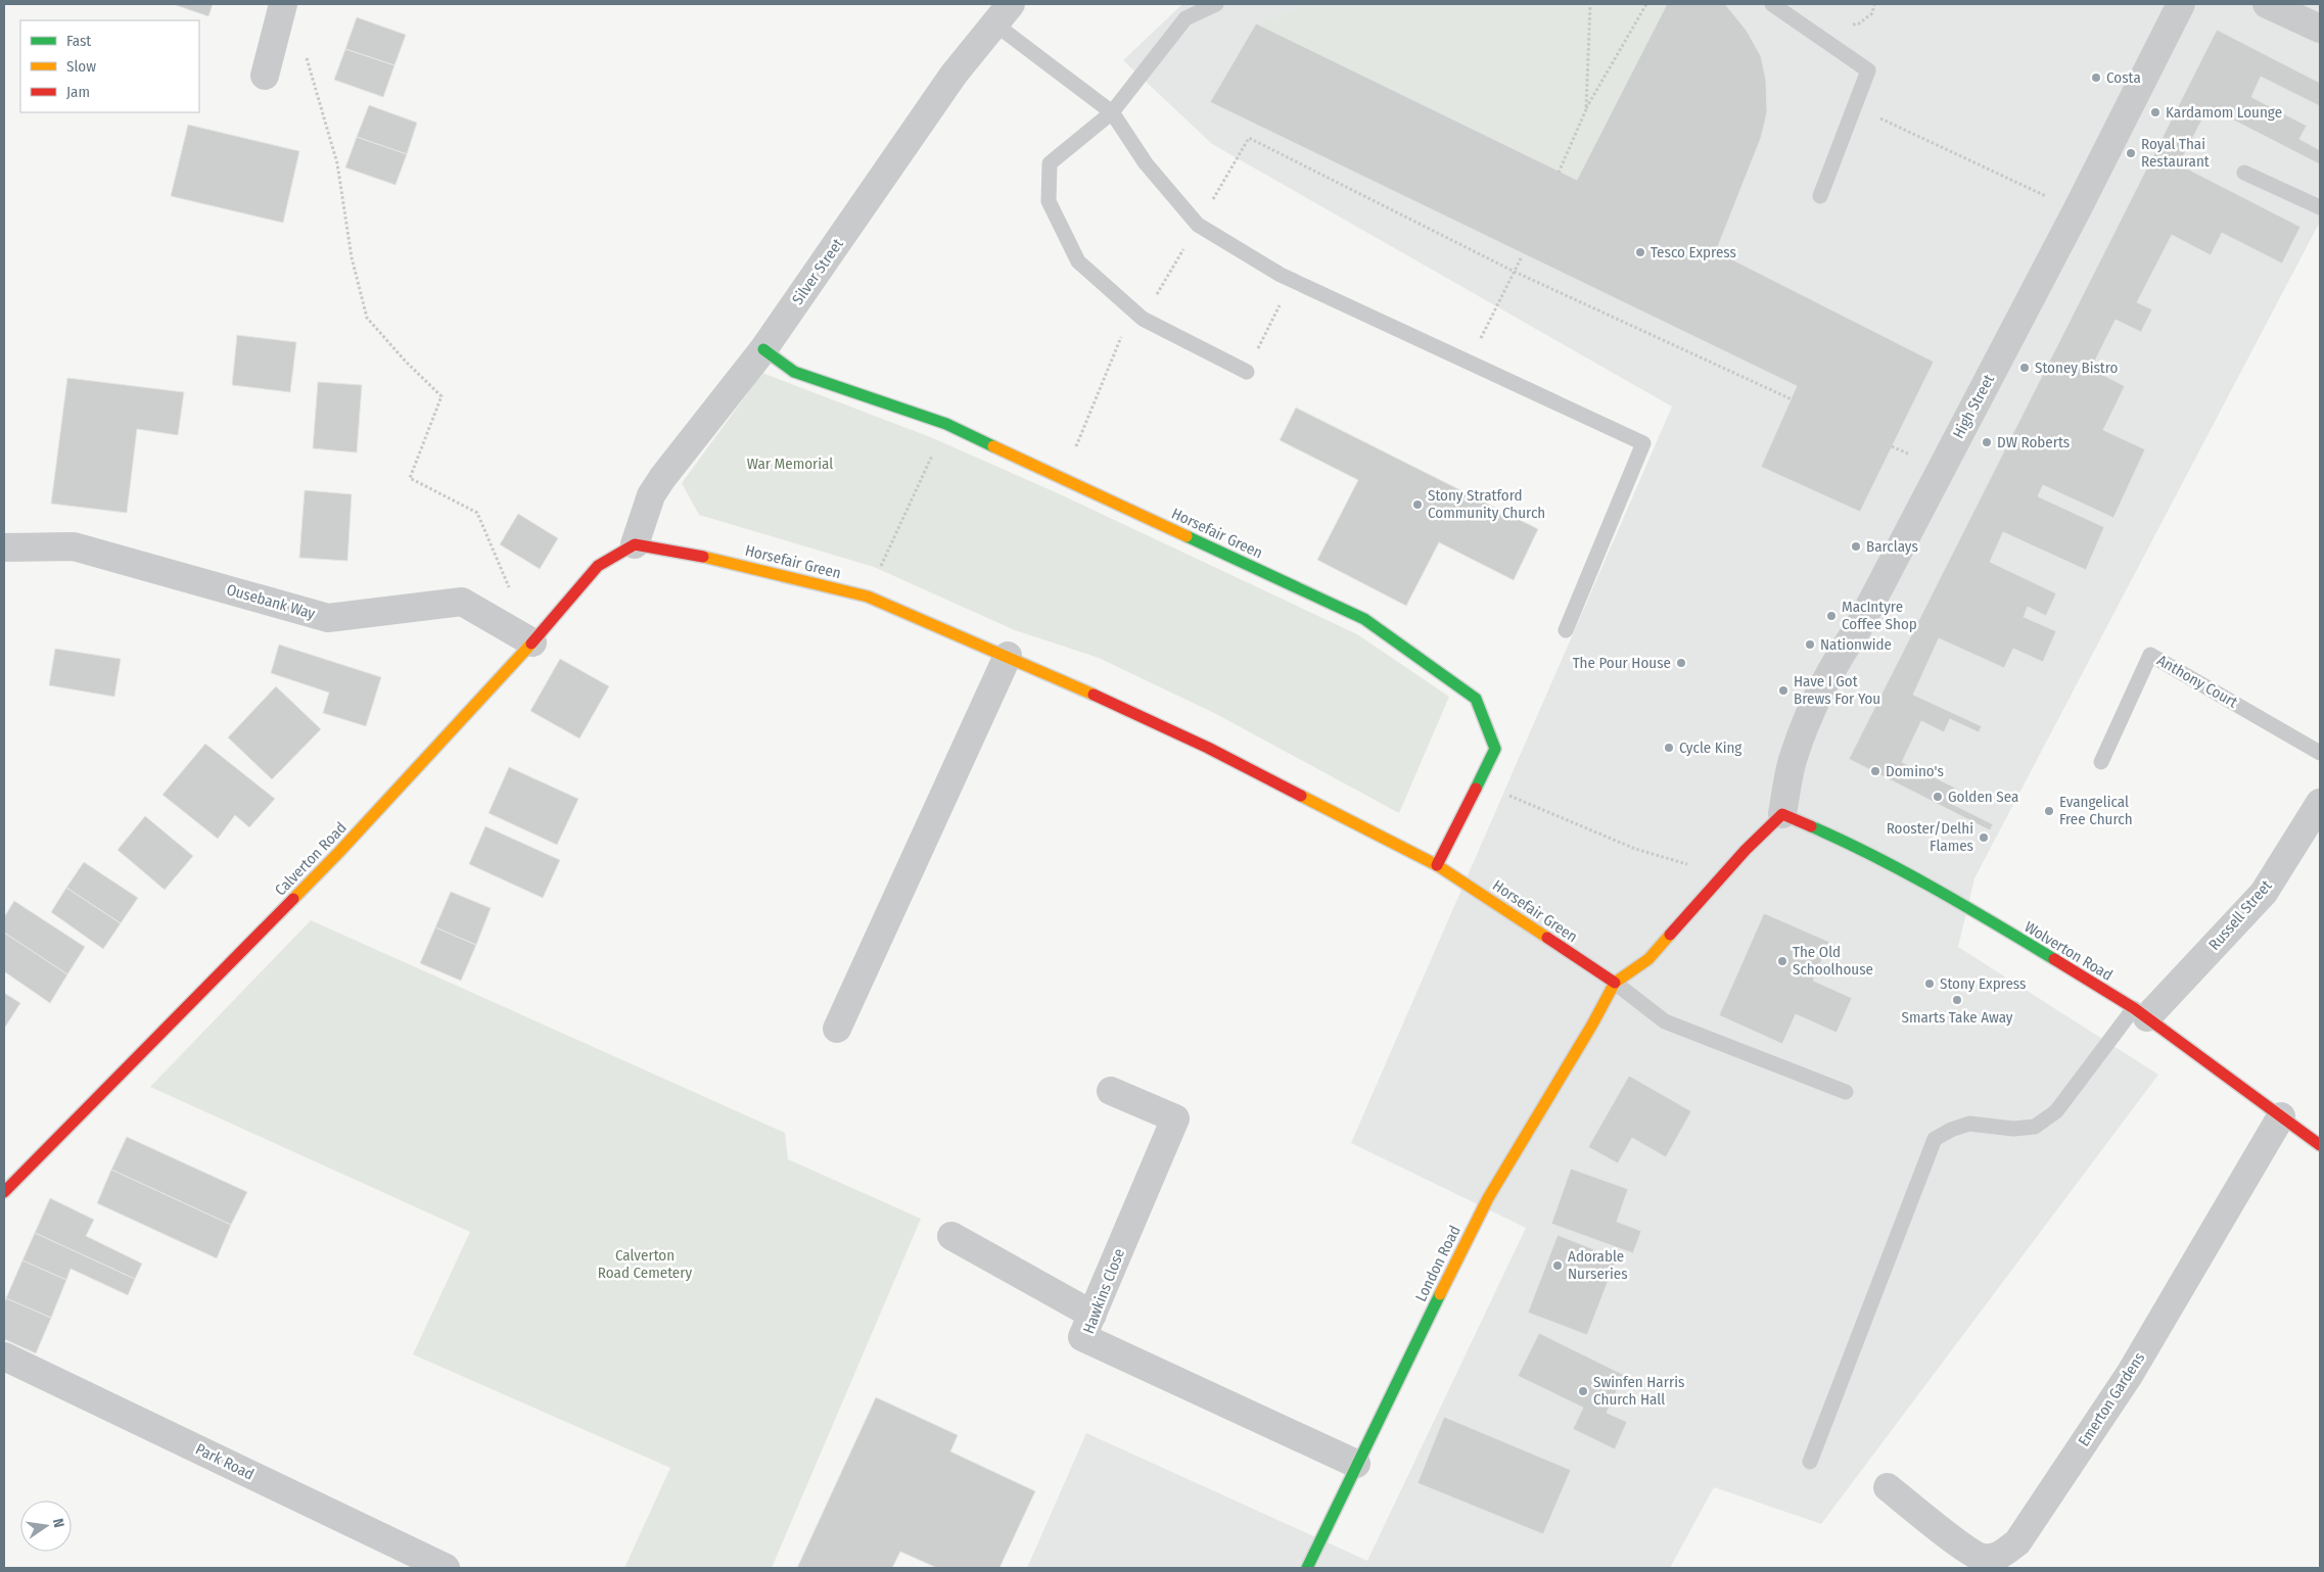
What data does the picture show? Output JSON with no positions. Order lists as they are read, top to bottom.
{
  "streets": {
    "street": [
      "Silver Street",
      "High Street",
      "Horsefair Green",
      "Ousebank Way",
      "Calverton Road",
      "Russell Street",
      "Wolverton Road",
      "London Road",
      "Hawkins Close",
      "Emerton Gardens",
      "Park Road"
    ],
    "lane": ["Anthony Court"]
  },
  "crossings": [
    ["Silver Street", "Horsefair Green"],
    ["Silver Street", "Calverton Road"],
    ["High Street", "Wolverton Road"],
    ["Horsefair Green", "Calverton Road"],
    ["Horsefair Green", "London Road"],
    ["Ousebank Way", "Calverton Road"],
    ["Russell Street", "Wolverton Road"],
    ["Wolverton Road", "Emerton Gardens"],
    ["London Road", "Hawkins Close"]
  ],
  "parks": ["War Memorial", "Calverton Road Cemetery"],
  "places": [
    "Costa",
    "Kardamom Lounge",
    "Royal Thai Restaurant",
    "Tesco Express",
    "Stoney Bistro",
    "DW Roberts",
    "Stony Stratford Community Church",
    "Barclays",
    "MacIntyre Coffee Shop",
    "Nationwide",
    "The Pour House",
    "Have I Got Brews For You",
    "Cycle King",
    "Domino's",
    "Golden Sea",
    "Evangelical Free Church",
    "Rooster/Delhi Flames",
    "The Old Schoolhouse",
    "Stony Express",
    "Smarts Take Away",
    "Adorable Nurseries",
    "Swinfen Harris Church Hall"
  ],
  "legend": ["Fast", "Slow", "Jam"],
  "north": "right"
}
